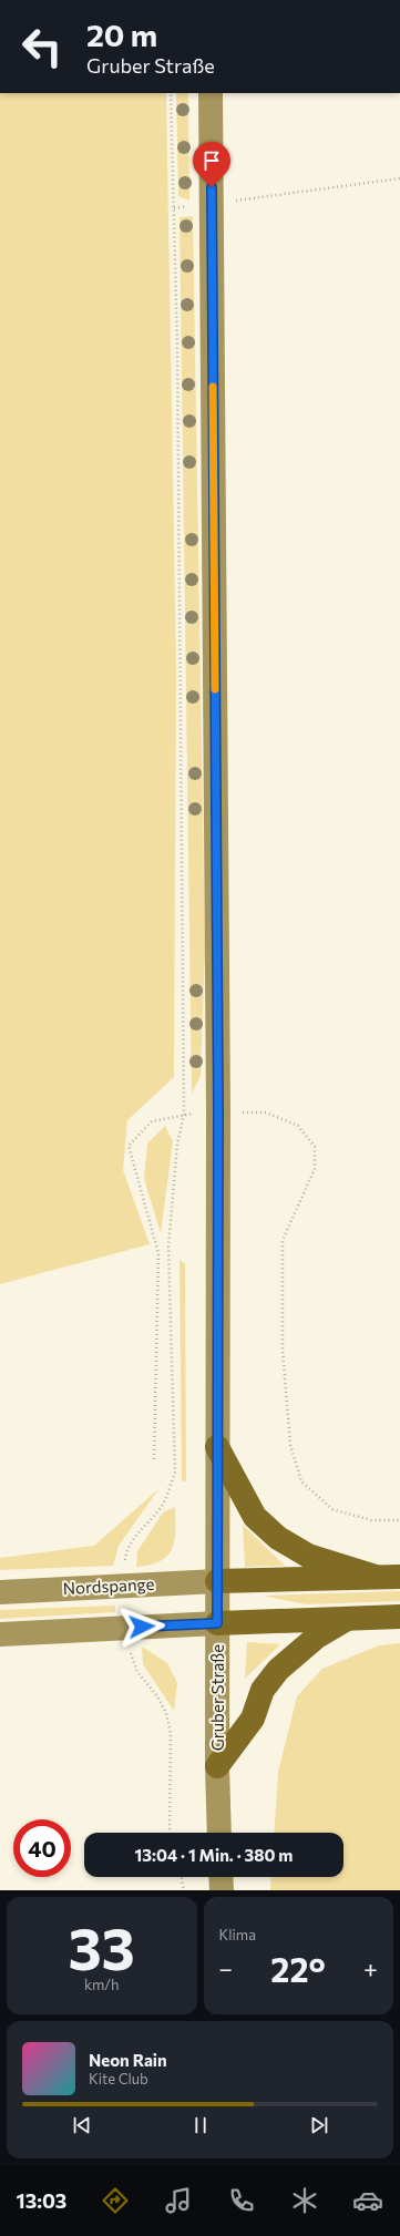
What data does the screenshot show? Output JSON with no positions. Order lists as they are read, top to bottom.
{
  "streets": {
    "street": ["Nordspange", "Gruber Straße"]
  },
  "crossings": [
    ["Nordspange", "Gruber Straße"]
  ],
  "page": {
    "turn": ["20 m", "Gruber Straße"],
    "limit": "40",
    "trip": "13:04 · 1 Min. · 380 m",
    "tile": [
      ["33", "km/h"],
      "Klima"
    ],
    "heat": ["−", "22°", "+"],
    "song": ["Neon Rain", "Kite Club"],
    "tabs": "13:03"
  }
}
